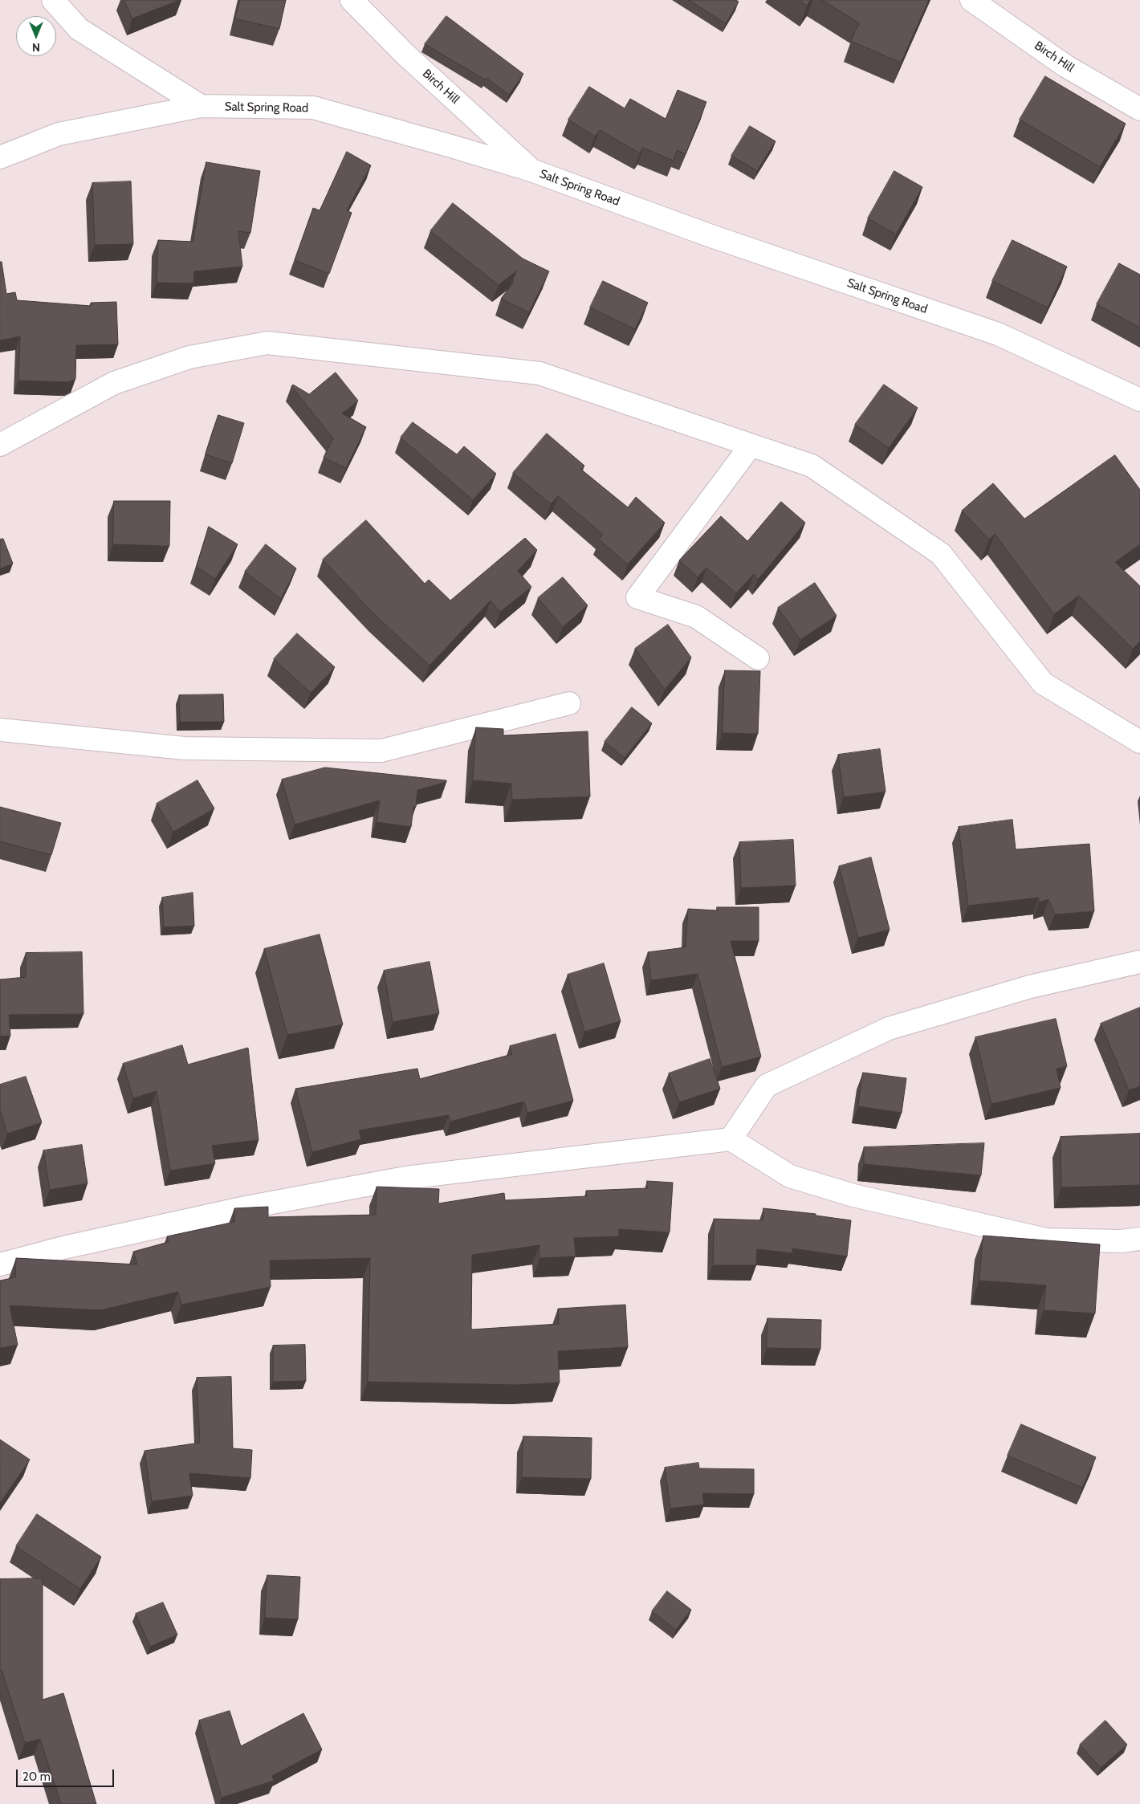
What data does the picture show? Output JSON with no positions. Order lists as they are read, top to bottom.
{
  "streets": {
    "street": ["Birch Hill", "Salt Spring Road"]
  },
  "crossings": [
    ["Birch Hill", "Salt Spring Road"]
  ],
  "scale_bar": "20 m",
  "north": "bottom"
}
